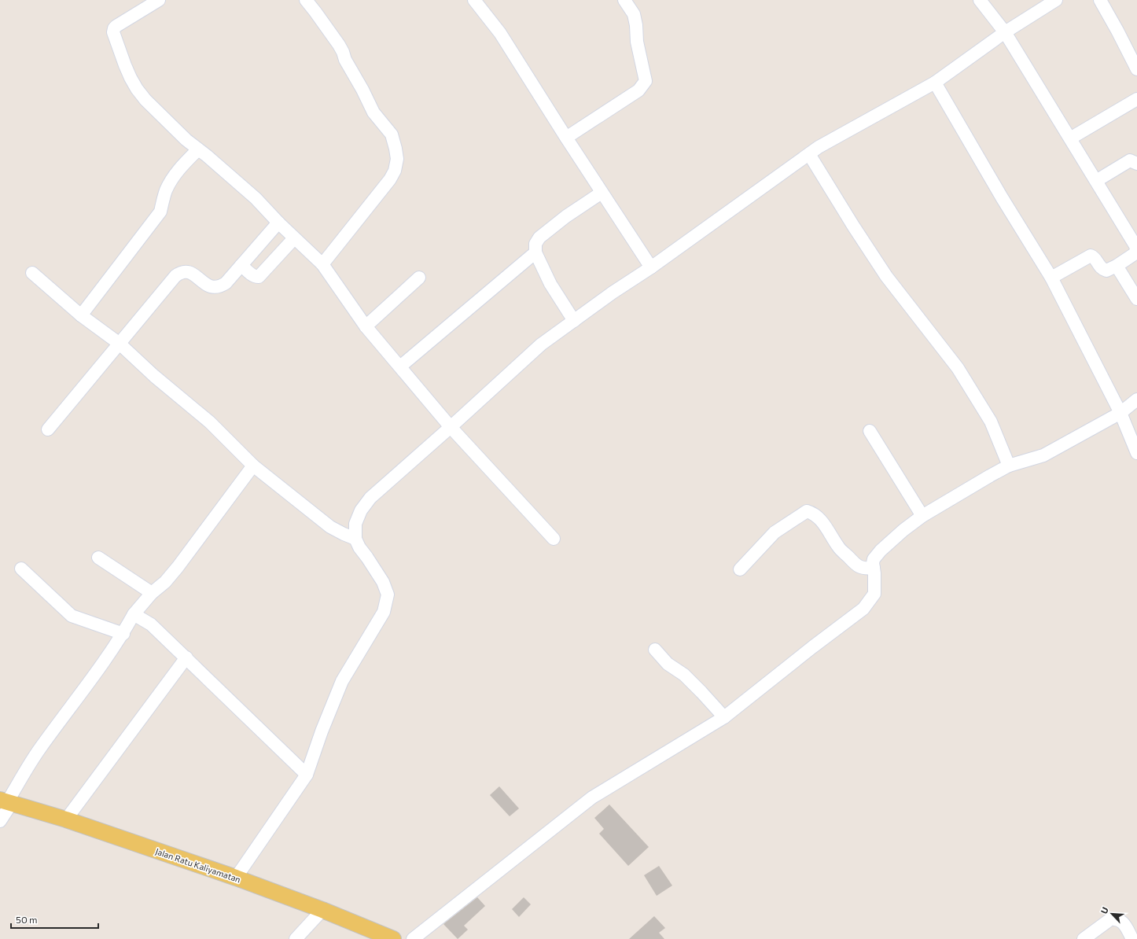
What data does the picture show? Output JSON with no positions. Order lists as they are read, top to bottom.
{
  "streets": {
    "main road": ["Jalan Ratu Kaliyamatan"]
  },
  "scale_bar": "50 m",
  "north": "top left"
}
